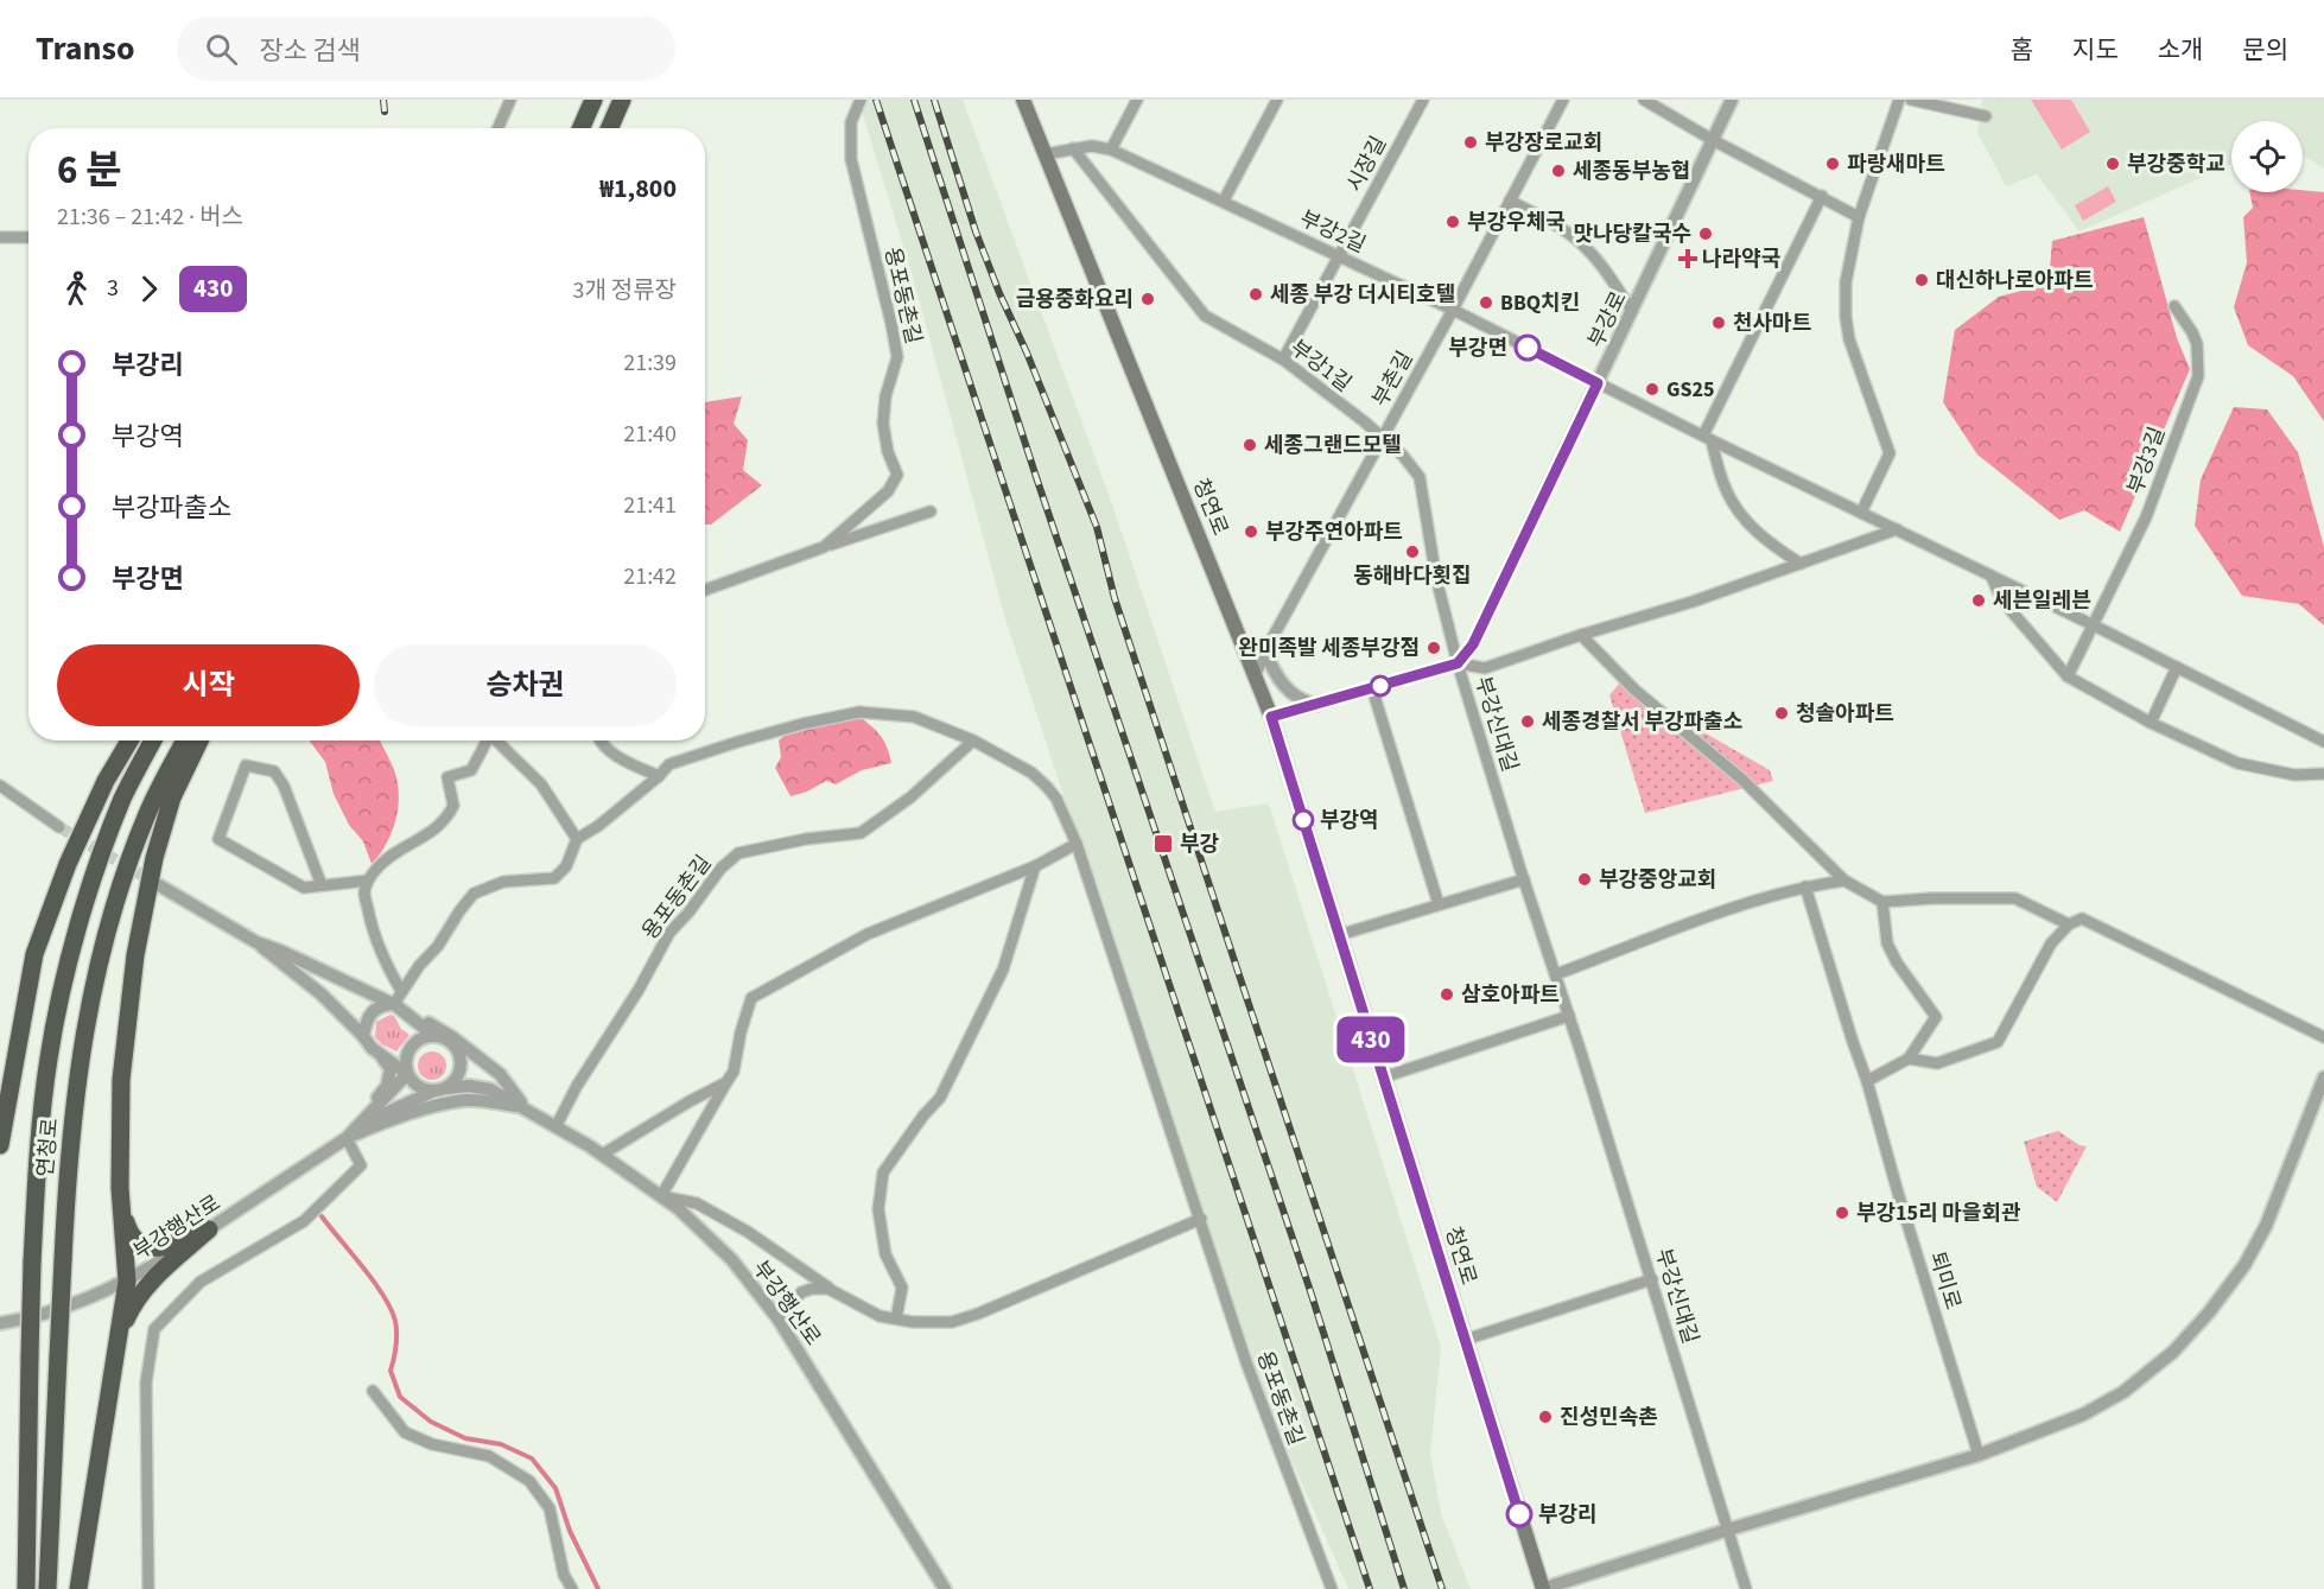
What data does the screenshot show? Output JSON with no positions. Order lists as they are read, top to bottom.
{
  "streets": {
    "highway": ["연청로"],
    "main road": ["청연로"],
    "street": [
      "시장길",
      "부강2길",
      "용포동촌길",
      "부강로",
      "부강1길",
      "부촌길",
      "부강3길",
      "부강신대길",
      "부강행산로",
      "퇴미로"
    ]
  },
  "crossings": [
    ["시장길", "부강2길"],
    ["시장길", "부강1길"],
    ["부강2길", "부강로"],
    ["부강2길", "부강1길"],
    ["부강2길", "부촌길"],
    ["부강2길", "청연로"],
    ["용포동촌길", "부강행산로"],
    ["부강로", "부강1길"],
    ["부강로", "부강신대길"],
    ["부강1길", "부촌길"],
    ["부강1길", "부강신대길"],
    ["부촌길", "청연로"]
  ],
  "places": {
    "other": [
      "부강장로교회",
      "파랑새마트",
      "부강중학교",
      "세종동부농협",
      "부강우체국",
      "맛나당칼국수",
      "대신하나로아파트",
      "세종 부강 더시티호텔",
      "금용중화요리",
      "BBQ치킨",
      "천사마트",
      "부강면",
      "GS25",
      "세종그랜드모텔",
      "부강주연아파트",
      "동해바다횟집",
      "세븐일레븐",
      "완미족발 세종부강점",
      "청솔아파트",
      "세종경찰서 부강파출소",
      "부강역",
      "부강중앙교회",
      "삼호아파트",
      "부강15리 마을회관",
      "진성민속촌",
      "부강리"
    ],
    "health": ["나라약국"],
    "transit": ["부강"]
  },
  "lines": ["bus line 430"],
  "page": {
    "header": "Transo",
    "search": "장소 검색",
    "nav": [
      "홈",
      "지도",
      "소개",
      "문의"
    ],
    "on_map": "430",
    "heading": ["6 분", "21:36 – 21:42 · 버스", "₩1,800"],
    "legs": ["3", "430", "3개 정류장"],
    "list": [
      {
        "name": "부강리",
        "value": "21:39"
      },
      {
        "name": "부강역",
        "value": "21:40"
      },
      {
        "name": "부강파출소",
        "value": "21:41"
      },
      {
        "name": "부강면",
        "value": "21:42"
      }
    ],
    "buttons": ["시작", "승차권"]
  }
}
